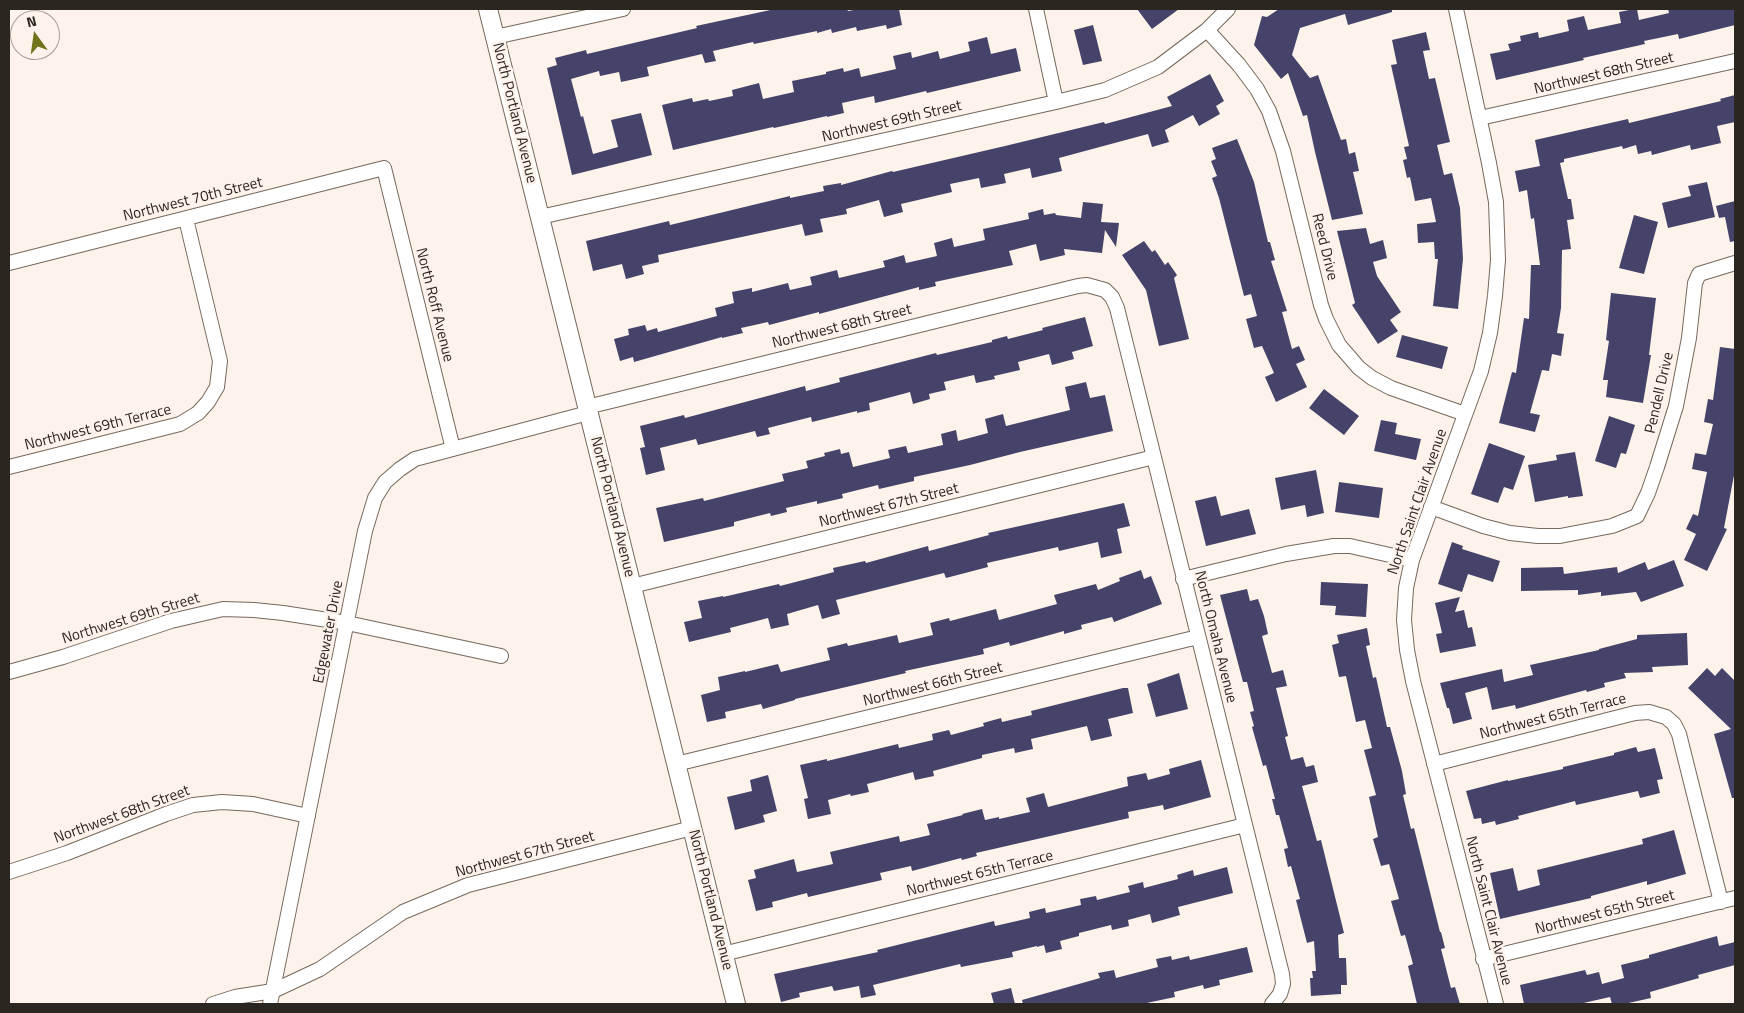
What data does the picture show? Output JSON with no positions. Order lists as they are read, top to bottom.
{
  "streets": {
    "street": [
      "Northwest 68th Street",
      "North Portland Avenue",
      "Northwest 69th Street",
      "Northwest 70th Street",
      "Reed Drive",
      "North Roff Avenue",
      "Pendell Drive",
      "Northwest 69th Terrace",
      "North Saint Clair Avenue",
      "Northwest 67th Street",
      "Edgewater Drive",
      "North Omaha Avenue",
      "Northwest 66th Street",
      "Northwest 65th Terrace",
      "Northwest 65th Street"
    ]
  },
  "crossings": [
    ["Northwest 68th Street", "North Portland Avenue"],
    ["Northwest 68th Street", "North Saint Clair Avenue"],
    ["Northwest 68th Street", "Edgewater Drive"],
    ["Northwest 68th Street", "North Omaha Avenue"],
    ["North Portland Avenue", "Northwest 69th Street"],
    ["North Portland Avenue", "Northwest 67th Street"],
    ["North Portland Avenue", "Edgewater Drive"],
    ["North Portland Avenue", "Northwest 66th Street"],
    ["North Portland Avenue", "Northwest 65th Terrace"],
    ["Northwest 69th Street", "Reed Drive"],
    ["Northwest 69th Street", "Edgewater Drive"],
    ["Northwest 70th Street", "North Roff Avenue"],
    ["Northwest 70th Street", "Northwest 69th Terrace"],
    ["Reed Drive", "North Saint Clair Avenue"],
    ["North Roff Avenue", "Edgewater Drive"],
    ["Pendell Drive", "North Saint Clair Avenue"],
    ["North Saint Clair Avenue", "Northwest 65th Terrace"],
    ["North Saint Clair Avenue", "Northwest 65th Street"],
    ["Northwest 67th Street", "Edgewater Drive"],
    ["Northwest 67th Street", "North Omaha Avenue"],
    ["North Omaha Avenue", "Northwest 66th Street"],
    ["North Omaha Avenue", "Northwest 65th Terrace"],
    ["Northwest 65th Terrace", "Northwest 65th Street"]
  ],
  "north": "top"
}
